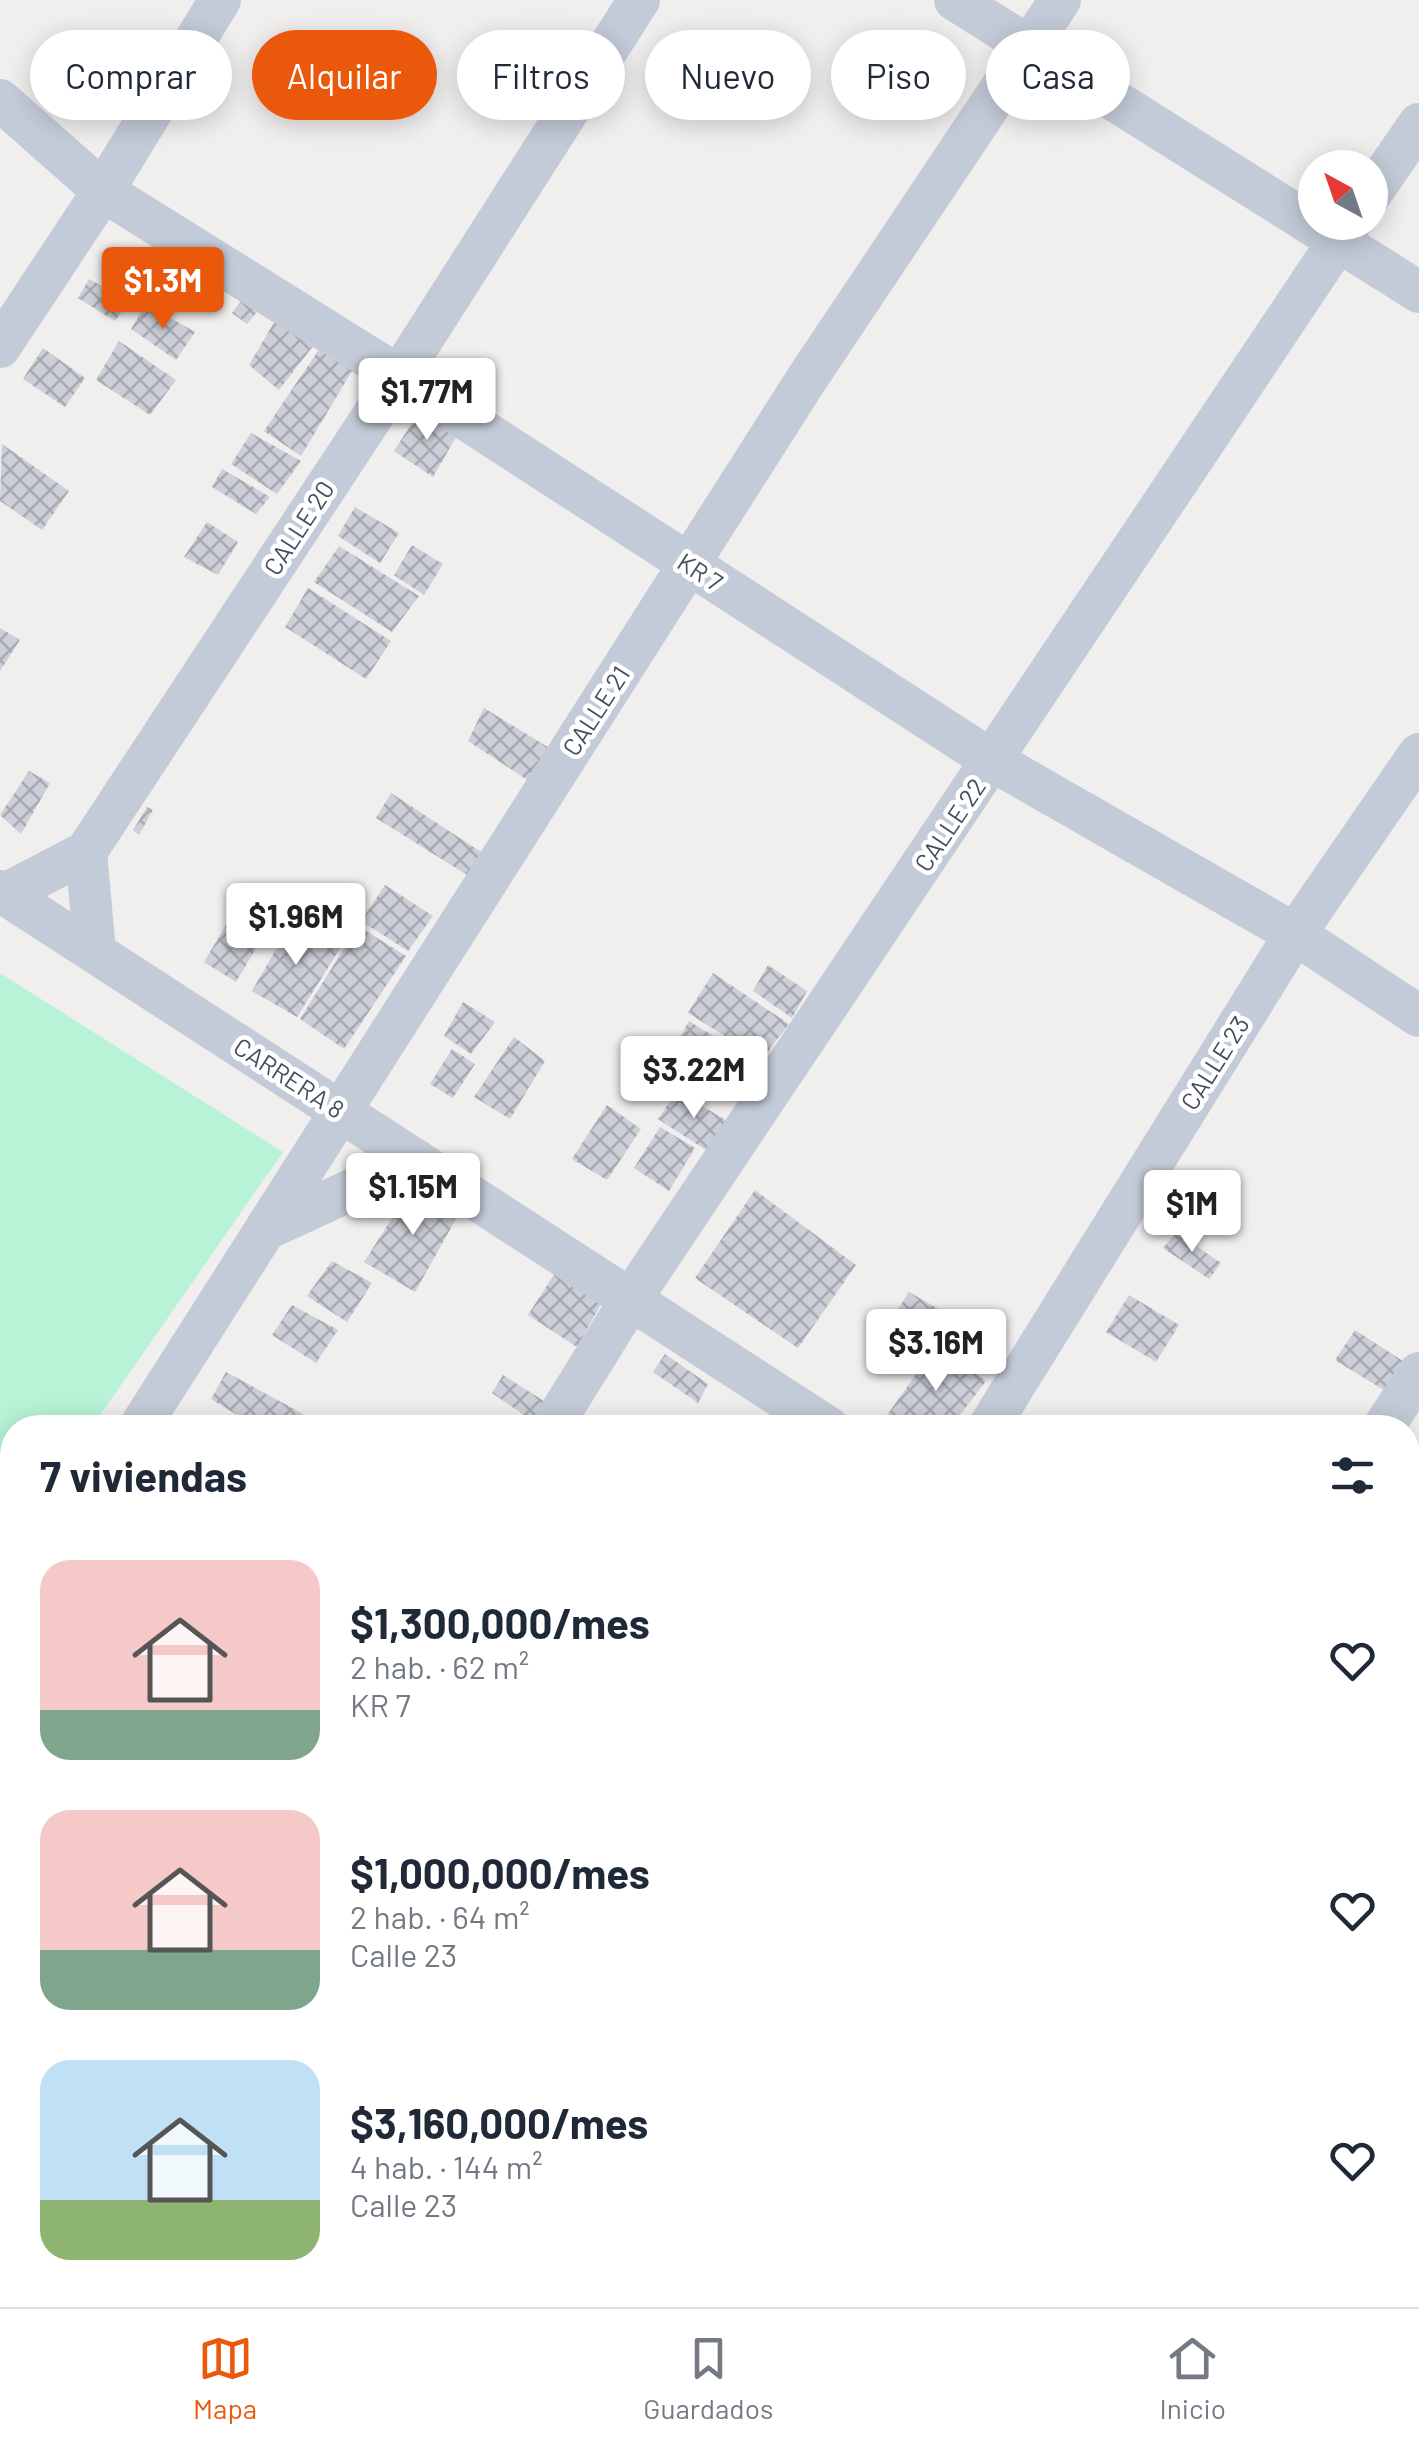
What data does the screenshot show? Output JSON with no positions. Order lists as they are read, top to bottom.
{
  "streets": {
    "street": [
      "CALLE 20",
      "KR 7",
      "CALLE 21",
      "CALLE 22",
      "CALLE 23",
      "CARRERA 8"
    ]
  },
  "crossings": [
    ["CALLE 20", "KR 7"],
    ["CALLE 20", "CARRERA 8"],
    ["KR 7", "CALLE 21"],
    ["KR 7", "CALLE 22"],
    ["KR 7", "CALLE 23"],
    ["CALLE 21", "CARRERA 8"],
    ["CALLE 22", "CARRERA 8"]
  ],
  "north": "top left",
  "page": {
    "chip": [
      "Comprar",
      "Alquilar",
      "Filtros",
      "Nuevo",
      "Piso",
      "Casa"
    ],
    "price": [
      "$1.3M",
      "$1.77M",
      "$1.96M",
      "$3.22M",
      "$1.15M",
      "$1M",
      "$3.16M"
    ],
    "heading": "7 viviendas",
    "list": [
      {
        "name": "$1,300,000/mes",
        "note": "2 hab. · 62 m² · KR 7"
      },
      {
        "name": "$1,000,000/mes",
        "note": "2 hab. · 64 m² · Calle 23"
      },
      {
        "name": "$3,160,000/mes",
        "note": "4 hab. · 144 m² · Calle 23"
      }
    ],
    "tabs": ["Mapa", "Guardados", "Inicio"]
  }
}
